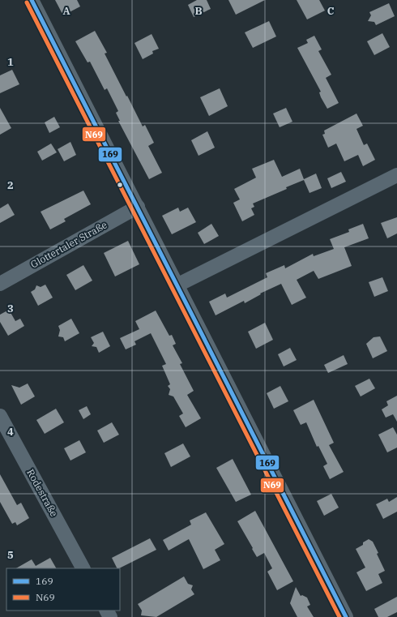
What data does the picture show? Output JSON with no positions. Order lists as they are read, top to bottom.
{
  "streets": {
    "street": ["Glottertaler Straße", "Rodestraße"]
  },
  "lines": ["transit line 169", "transit line N69"],
  "legend": ["169", "N69"],
  "grid": {
    "columns": ["A", "B", "C"],
    "rows": [
      "1",
      "2",
      "3",
      "4",
      "5"
    ]
  }
}
